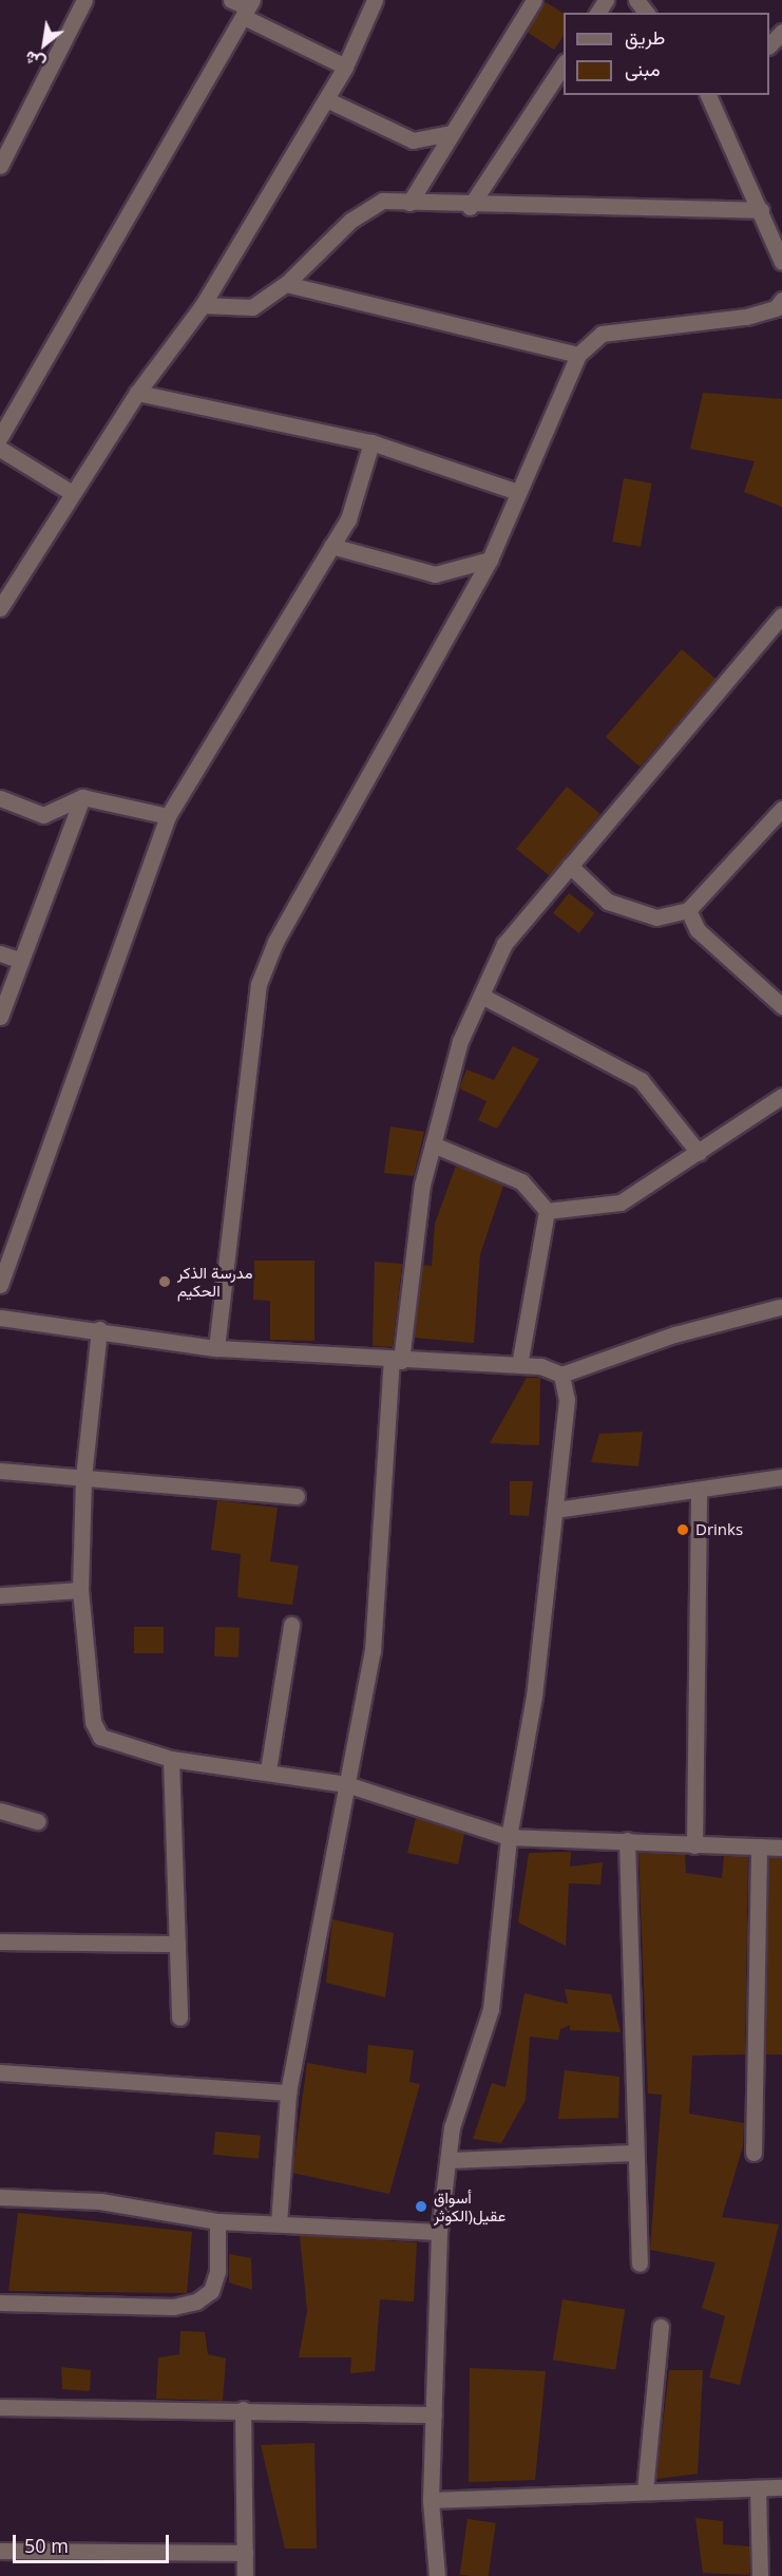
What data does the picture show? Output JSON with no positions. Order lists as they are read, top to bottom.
{
  "places": ["مدرسة الذكر الحكيم", "Drinks", "أسواق عقيل(الكوثر"],
  "legend": ["طريق", "مبنى"],
  "scale_bar": "50 m",
  "north": "bottom left"
}
